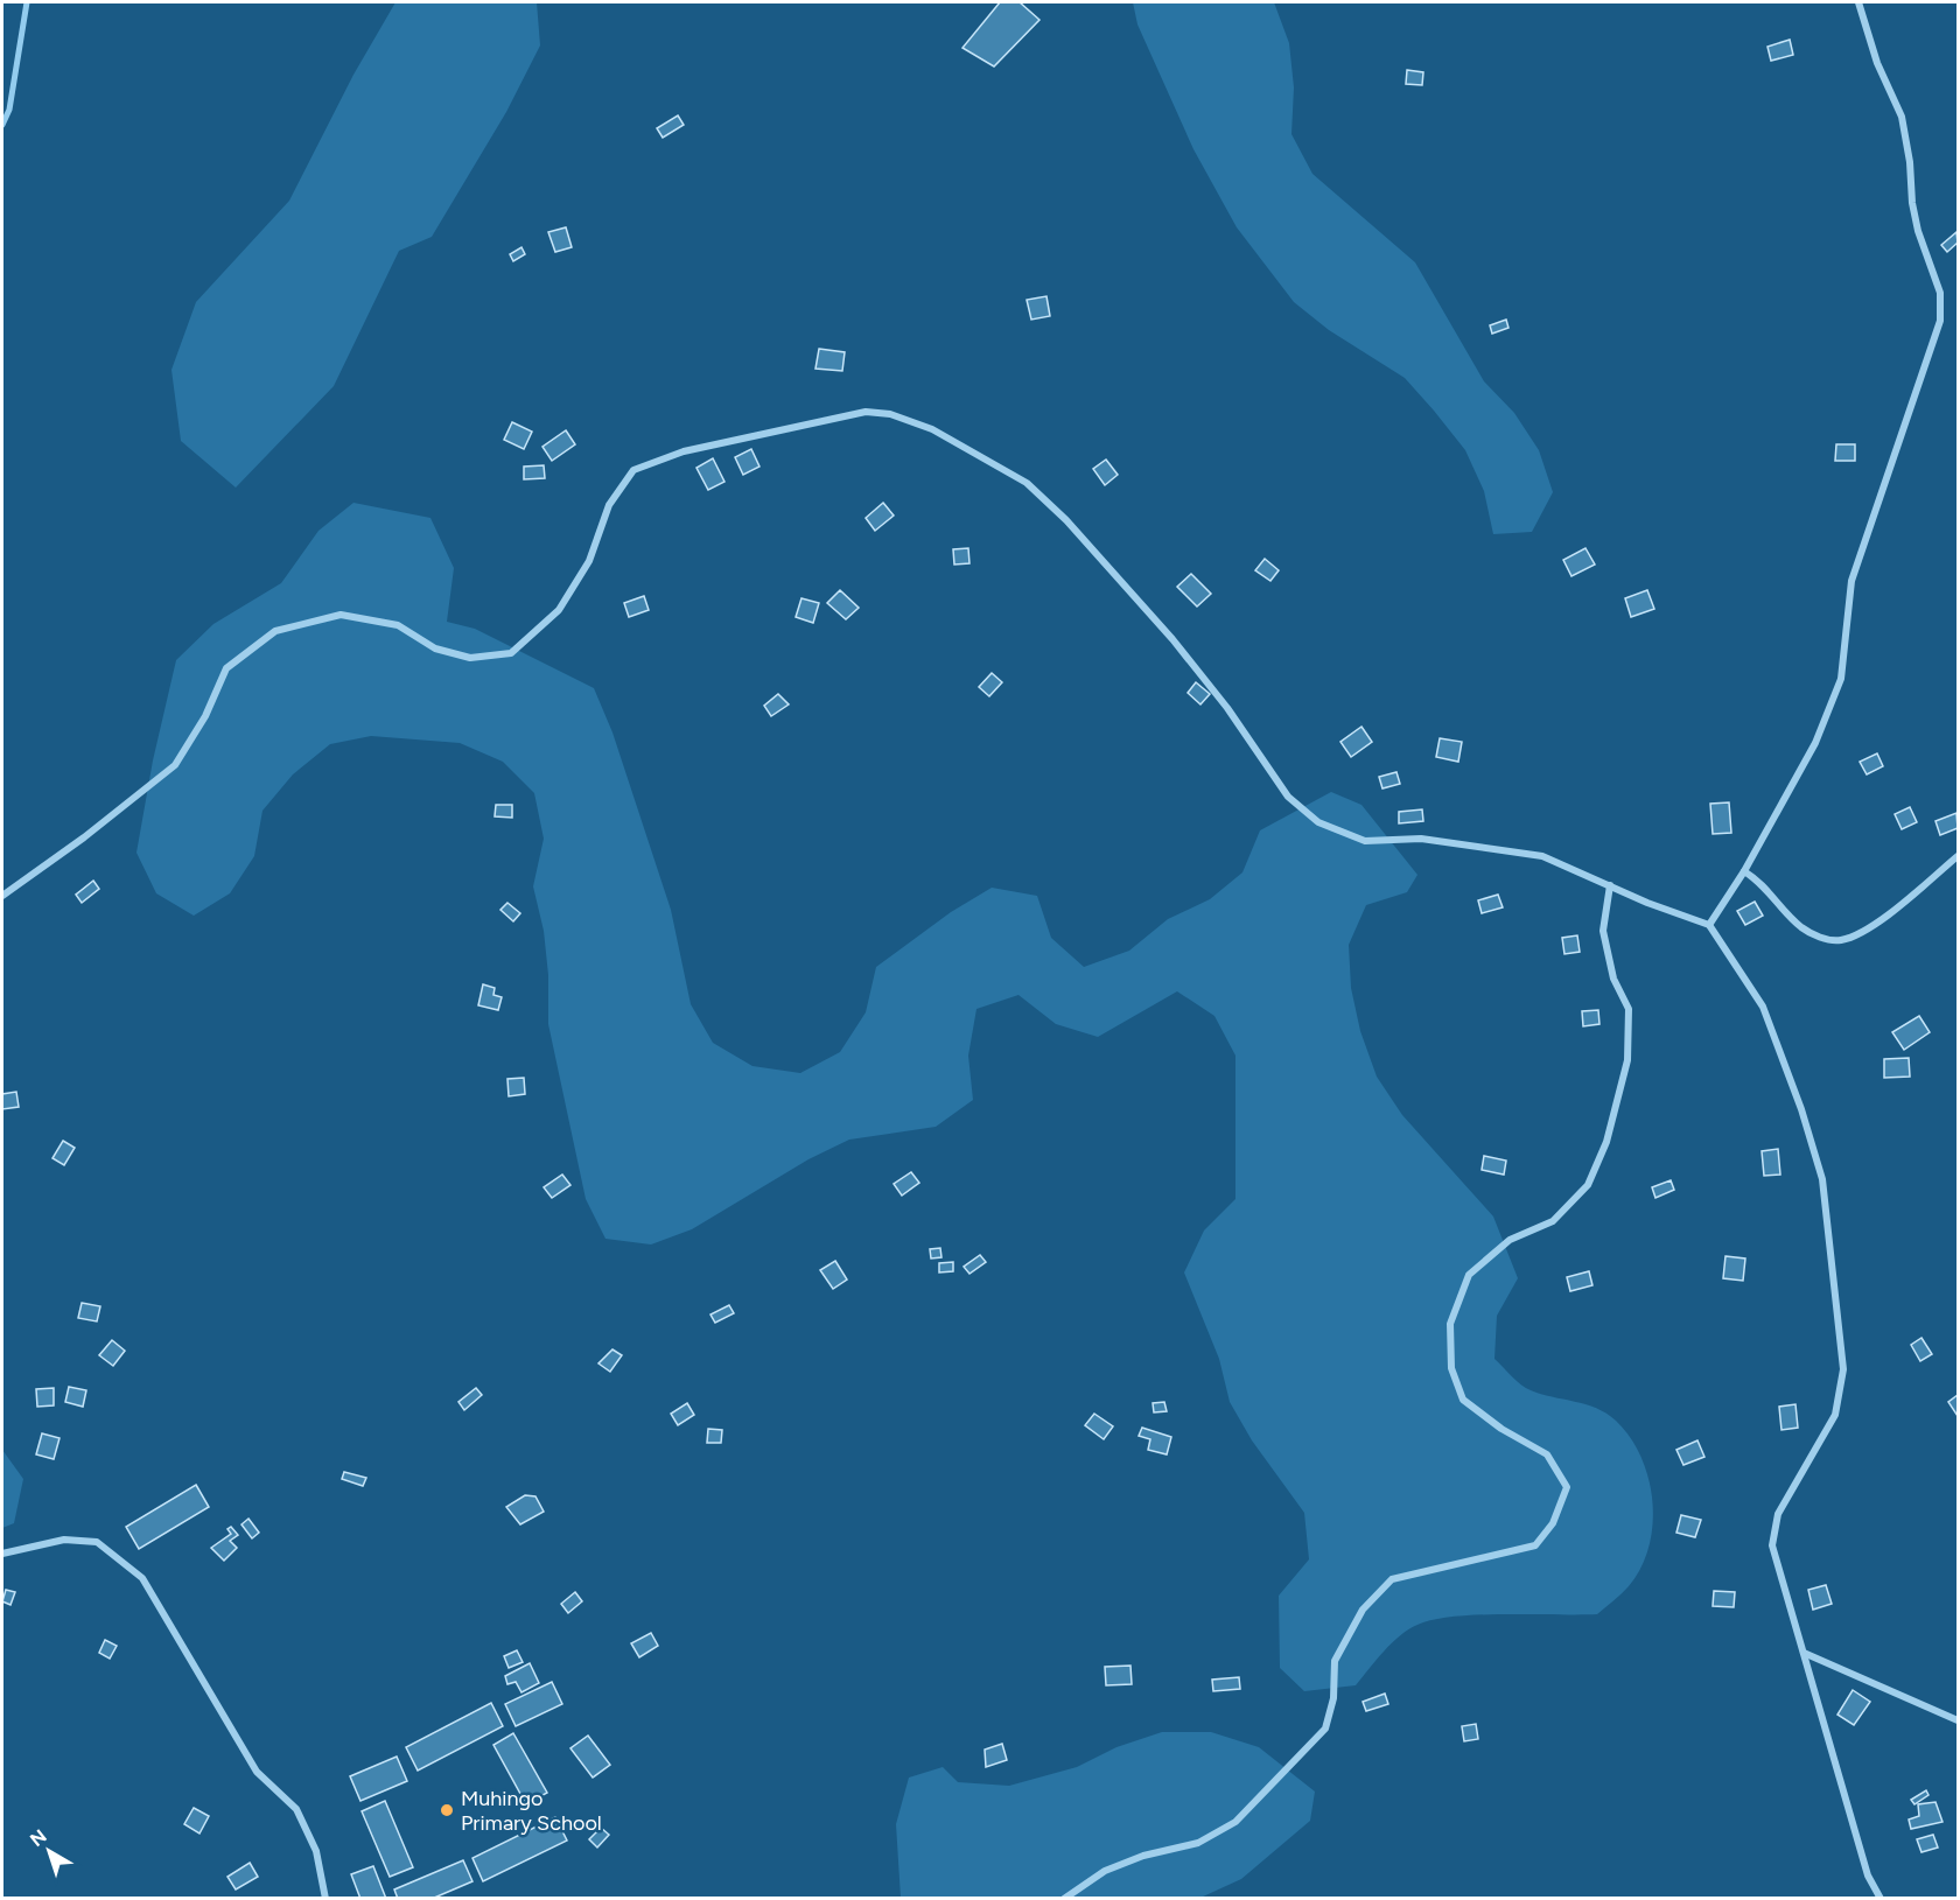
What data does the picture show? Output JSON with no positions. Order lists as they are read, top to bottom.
{
  "places": ["Muhingo Primary School"],
  "north": "top left"
}
